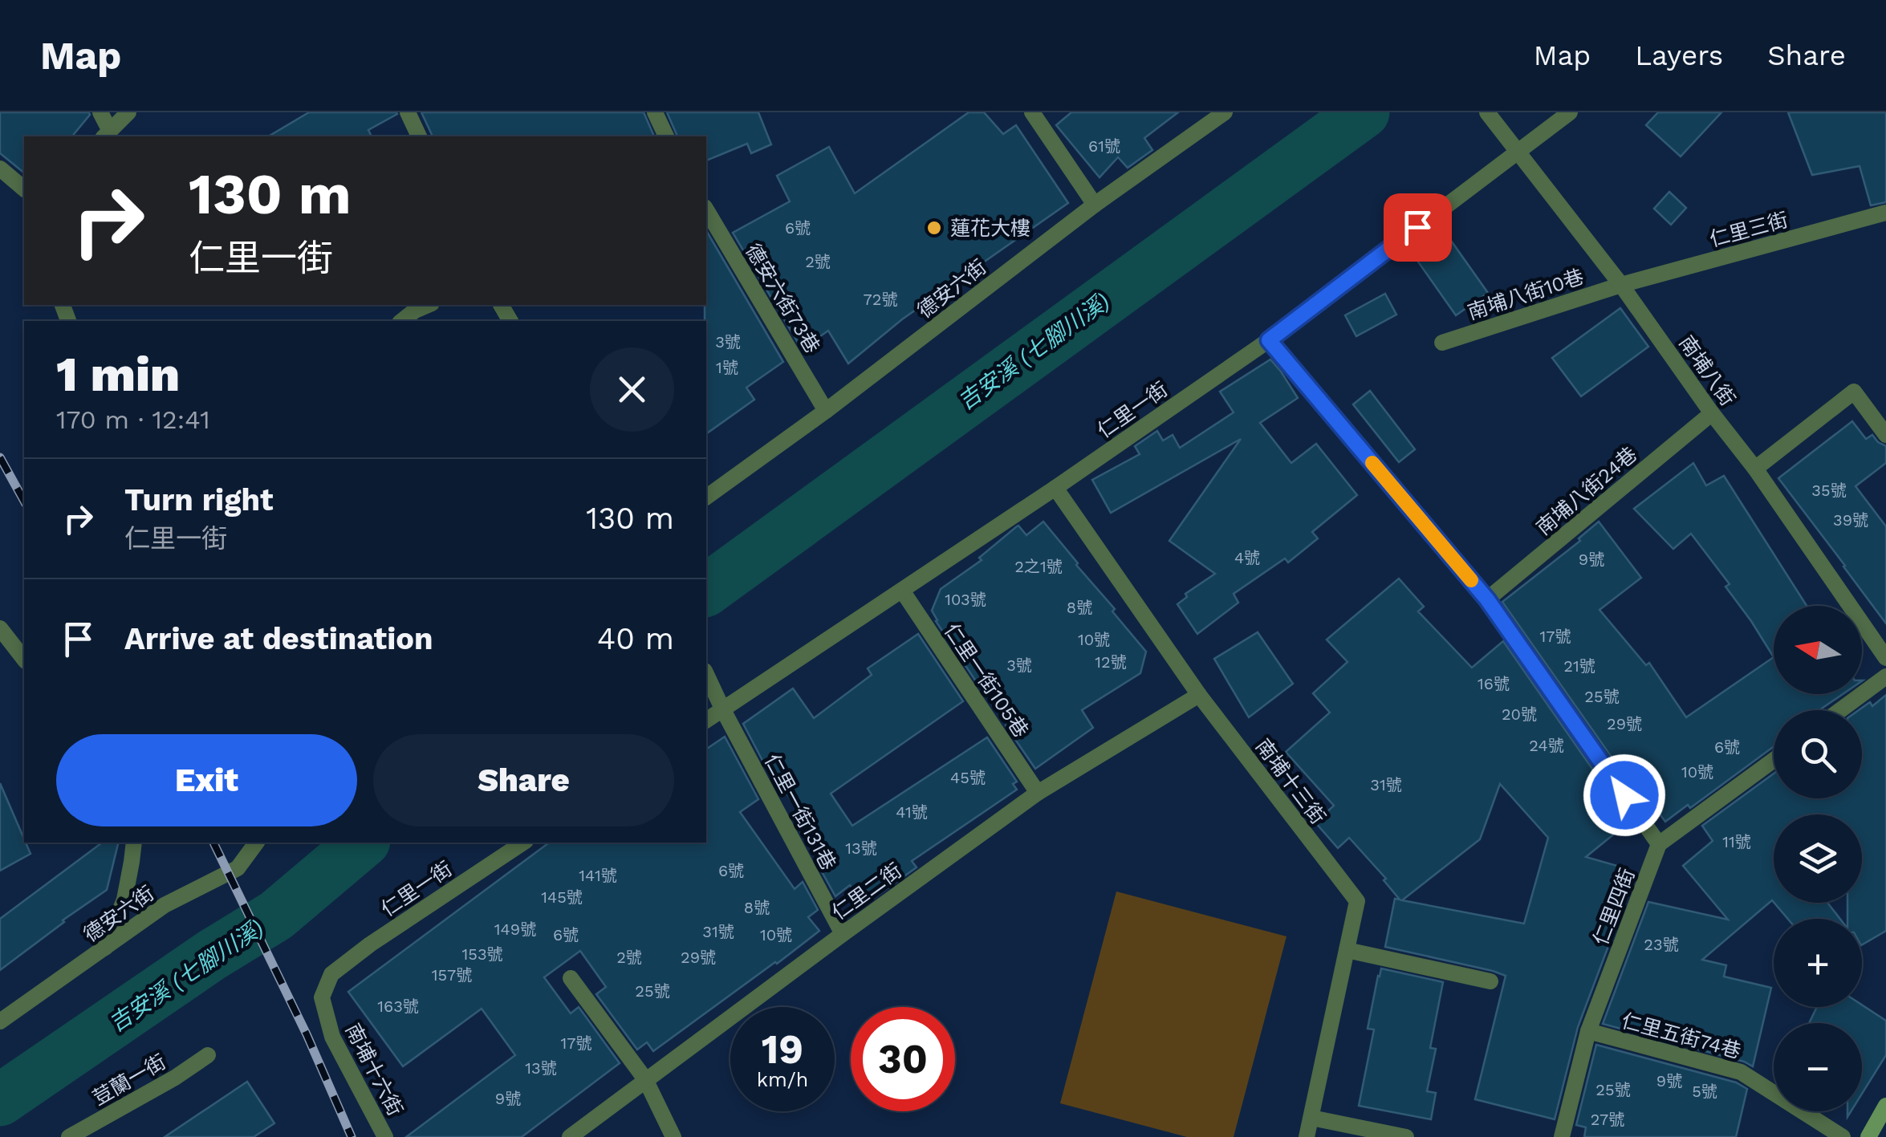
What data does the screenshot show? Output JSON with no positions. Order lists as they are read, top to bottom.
{
  "streets": {
    "street": [
      "仁里三街",
      "德安六街",
      "南埔八街10巷",
      "德安六街73巷",
      "南埔八街",
      "仁里一街",
      "南埔八街24巷",
      "仁里一街105巷",
      "南埔十三街",
      "仁里一街131巷",
      "仁里二街",
      "仁里四街",
      "仁里五街74巷",
      "南埔十六街",
      "荳蘭一街"
    ]
  },
  "crossings": [
    ["仁里三街", "南埔八街10巷"],
    ["仁里三街", "南埔八街"],
    ["德安六街", "德安六街73巷"],
    ["南埔八街10巷", "南埔八街"],
    ["南埔八街", "仁里一街"],
    ["南埔八街", "南埔八街24巷"],
    ["仁里一街", "仁里一街105巷"],
    ["仁里一街", "南埔十三街"],
    ["仁里一街", "仁里一街131巷"],
    ["仁里一街", "南埔十六街"],
    ["仁里一街105巷", "仁里二街"],
    ["南埔十三街", "仁里二街"],
    ["仁里一街131巷", "仁里二街"],
    ["仁里四街", "仁里五街74巷"]
  ],
  "water": ["吉安溪 (七腳川溪)"],
  "places": ["蓮花大樓"],
  "house_numbers": [
    "61號",
    "6號",
    "2號",
    "72號",
    "3號",
    "1號",
    "35號",
    "39號",
    "4號",
    "9號",
    "2之1號",
    "103號",
    "8號",
    "17號",
    "10號",
    "12號",
    "3號",
    "21號",
    "16號",
    "25號",
    "20號",
    "29號",
    "24號",
    "6號",
    "10號",
    "45號",
    "31號",
    "41號",
    "11號",
    "13號",
    "6號",
    "141號",
    "145號",
    "8號",
    "149號",
    "31號",
    "6號",
    "10號",
    "23號",
    "153號",
    "2號",
    "29號",
    "157號",
    "25號",
    "163號",
    "17號",
    "13號",
    "9號",
    "25號",
    "5號",
    "9號",
    "27號"
  ],
  "north": "left",
  "page": {
    "header": "Map",
    "nav": ["Map", "Layers", "Share"],
    "turn": ["130 m", "仁里一街"],
    "heading": ["1 min", "170 m · 12:41"],
    "list": [
      {
        "name": "Turn right",
        "note": "仁里一街",
        "value": "130 m"
      },
      {
        "name": "Arrive at destination",
        "value": "40 m"
      }
    ],
    "map_buttons": ["+", "−"],
    "buttons": ["Exit", "Share"],
    "speed": "19 km/h",
    "limit": "30"
  }
}
